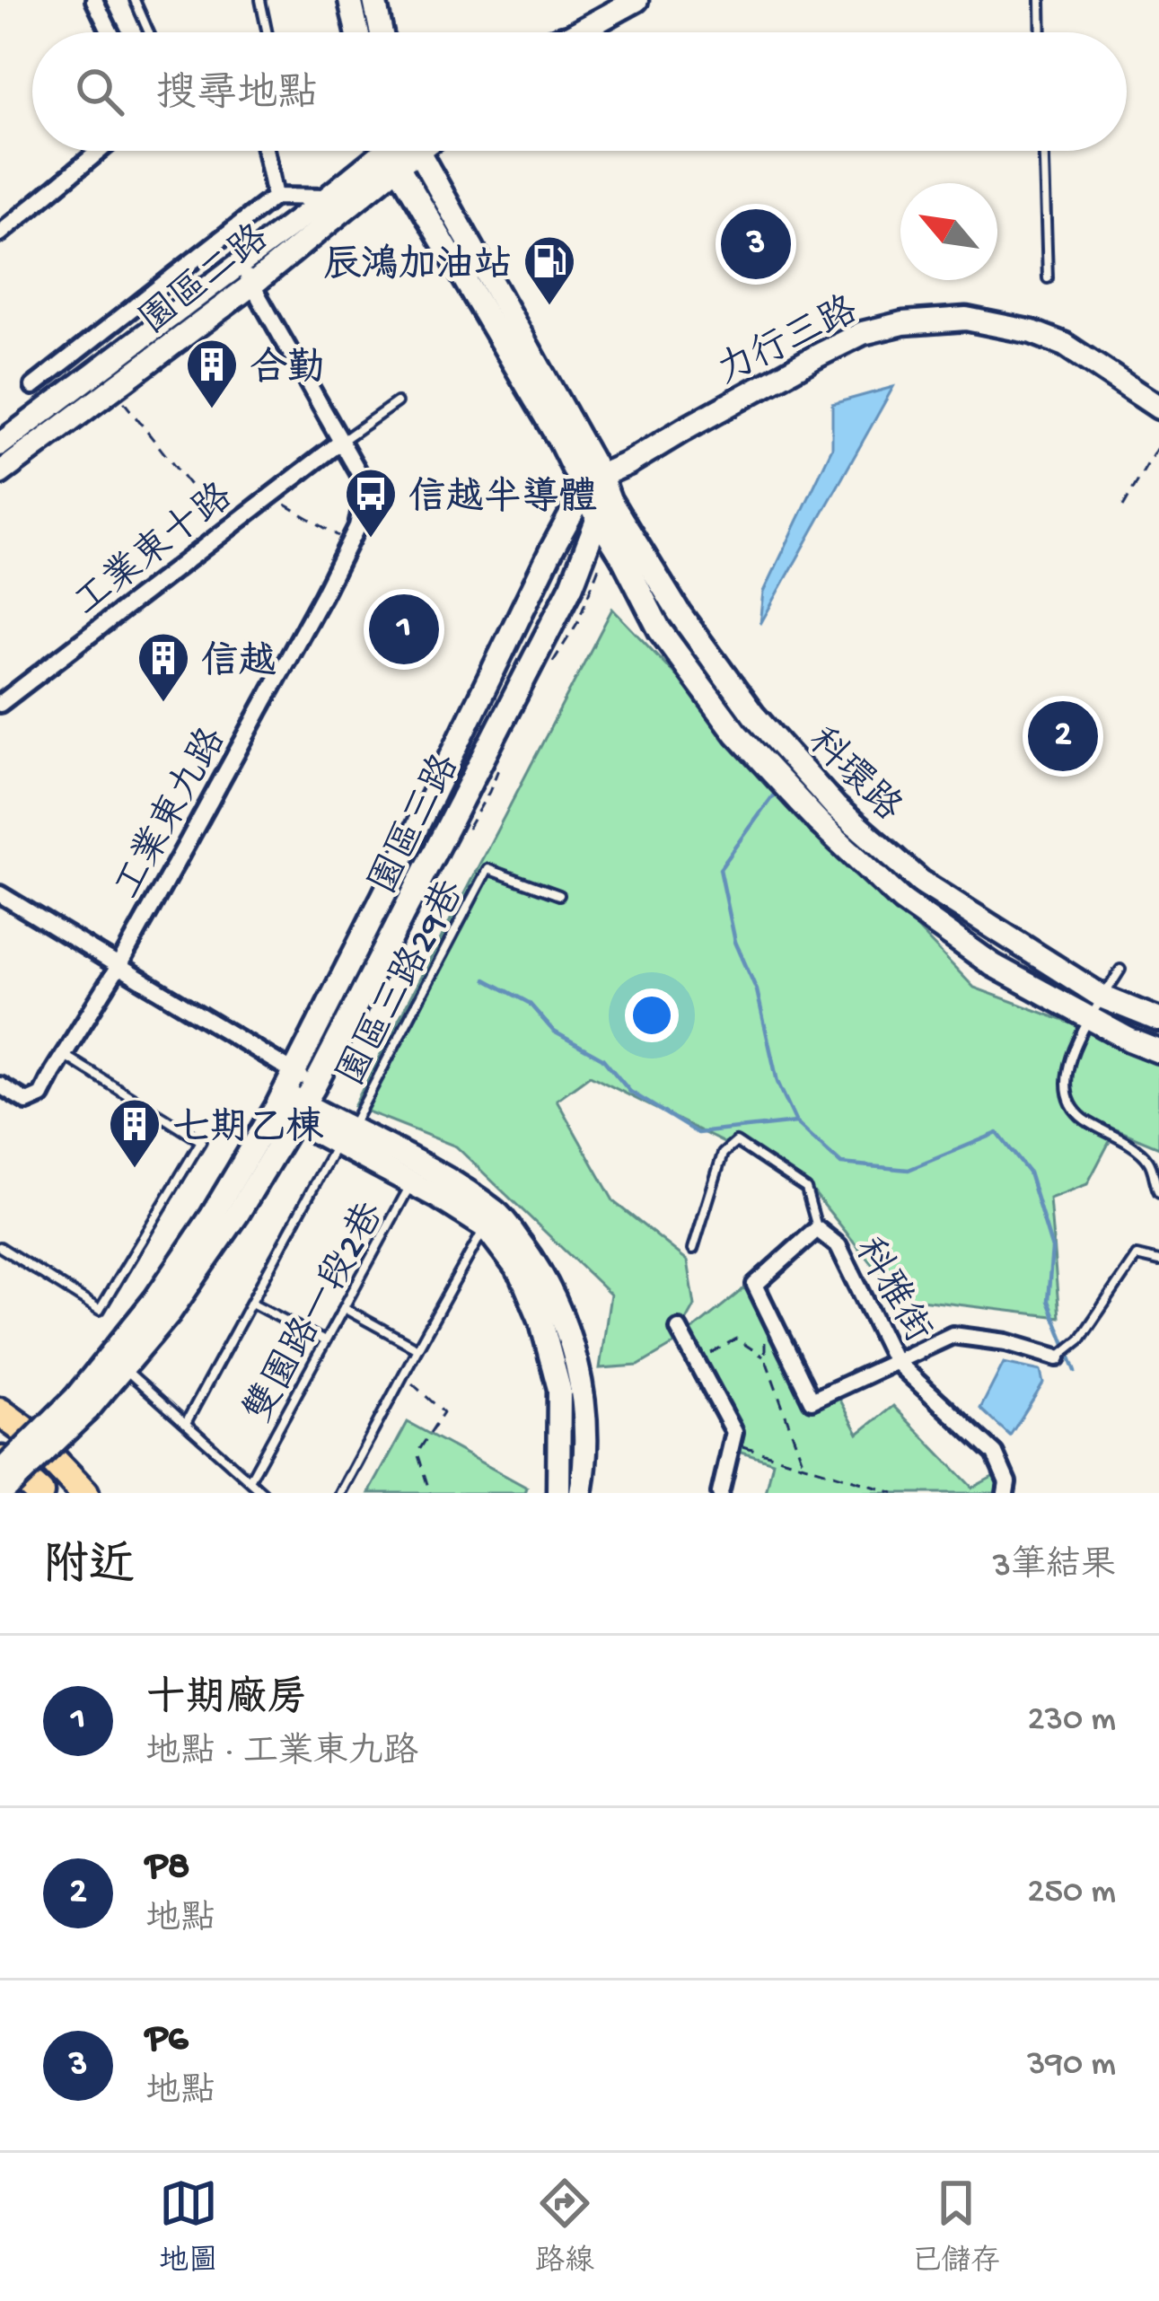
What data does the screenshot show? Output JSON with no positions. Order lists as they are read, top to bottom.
{
  "streets": {
    "street": [
      "園區二路",
      "力行三路",
      "工業東十路",
      "科環路",
      "工業東九路",
      "園區三路",
      "科雅街"
    ],
    "lane": ["園區三路29巷", "雙園路一段2巷"]
  },
  "crossings": [
    ["園區二路", "工業東九路"],
    ["力行三路", "科環路"],
    ["力行三路", "園區三路"],
    ["工業東十路", "工業東九路"],
    ["科環路", "園區三路"],
    ["園區三路", "雙園路一段2巷"]
  ],
  "places": {
    "fuel station": ["辰鴻加油站"],
    "building": ["合勤", "信越", "七期乙棟"],
    "bus stop": ["信越半導體"]
  },
  "north": "top left",
  "page": {
    "search": "搜尋地點",
    "pins": ["3", "1", "2"],
    "heading": ["附近", "3筆結果"],
    "list": [
      {
        "mark": "1",
        "name": "十期廠房",
        "note": "地點 · 工業東九路",
        "value": "230 m"
      },
      {
        "mark": "2",
        "name": "P8",
        "note": "地點",
        "value": "250 m"
      },
      {
        "mark": "3",
        "name": "P6",
        "note": "地點",
        "value": "390 m"
      }
    ],
    "nav": ["地圖", "路線", "已儲存"]
  }
}
